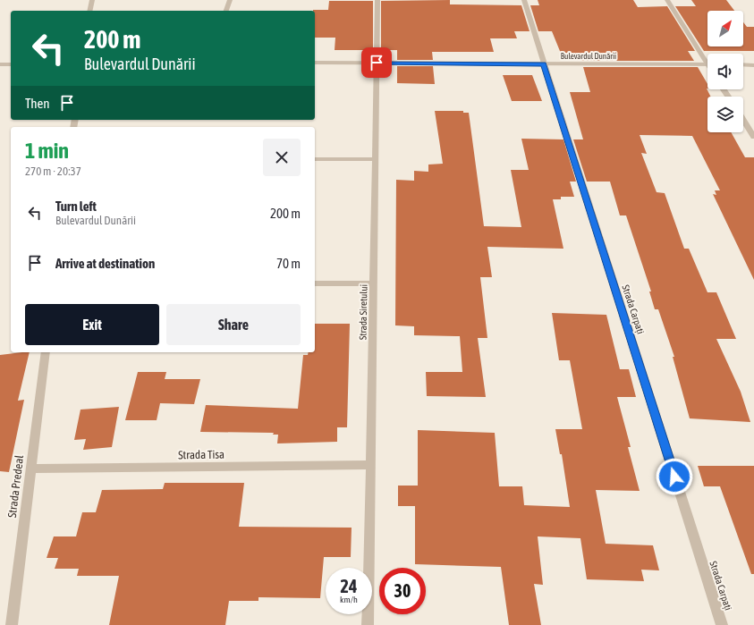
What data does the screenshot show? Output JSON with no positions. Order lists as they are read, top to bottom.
{
  "streets": {
    "street": [
      "Bulevardul Dunării",
      "Strada Carpați",
      "Strada Siretului",
      "Strada Tisa",
      "Strada Predeal"
    ]
  },
  "crossings": [
    ["Bulevardul Dunării", "Strada Carpați"],
    ["Bulevardul Dunării", "Strada Siretului"],
    ["Strada Siretului", "Strada Tisa"],
    ["Strada Tisa", "Strada Predeal"]
  ],
  "north": "top right",
  "page": {
    "turn": ["200 m", "Bulevardul Dunării"],
    "then": "Then",
    "heading": ["1 min", "270 m · 20:37"],
    "list": [
      {
        "name": "Turn left",
        "note": "Bulevardul Dunării",
        "value": "200 m"
      },
      {
        "name": "Arrive at destination",
        "value": "70 m"
      }
    ],
    "buttons": ["Exit", "Share"],
    "speed": "24 km/h",
    "limit": "30"
  }
}
